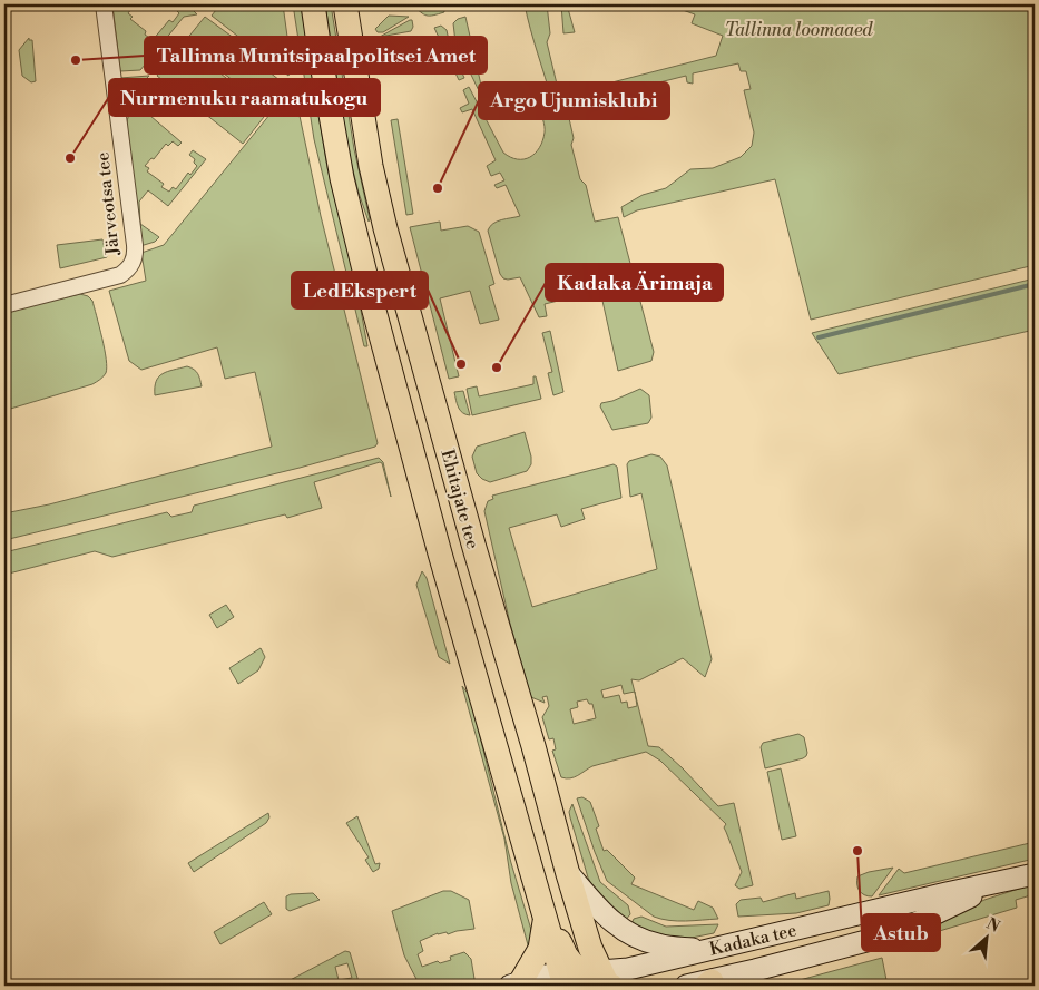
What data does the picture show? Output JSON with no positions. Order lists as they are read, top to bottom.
{
  "streets": {
    "main road": ["Ehitajate tee", "Kadaka tee"],
    "street": ["Järveotsa tee"]
  },
  "crossings": [
    ["Ehitajate tee", "Kadaka tee"]
  ],
  "parks": ["Tallinna loomaaed"],
  "places": [
    "Tallinna Munitsipaalpolitsei Amet",
    "Nurmenuku raamatukogu",
    "Argo Ujumisklubi",
    "LedEkspert",
    "Kadaka Ärimaja",
    "Astub"
  ],
  "north": "top right"
}
